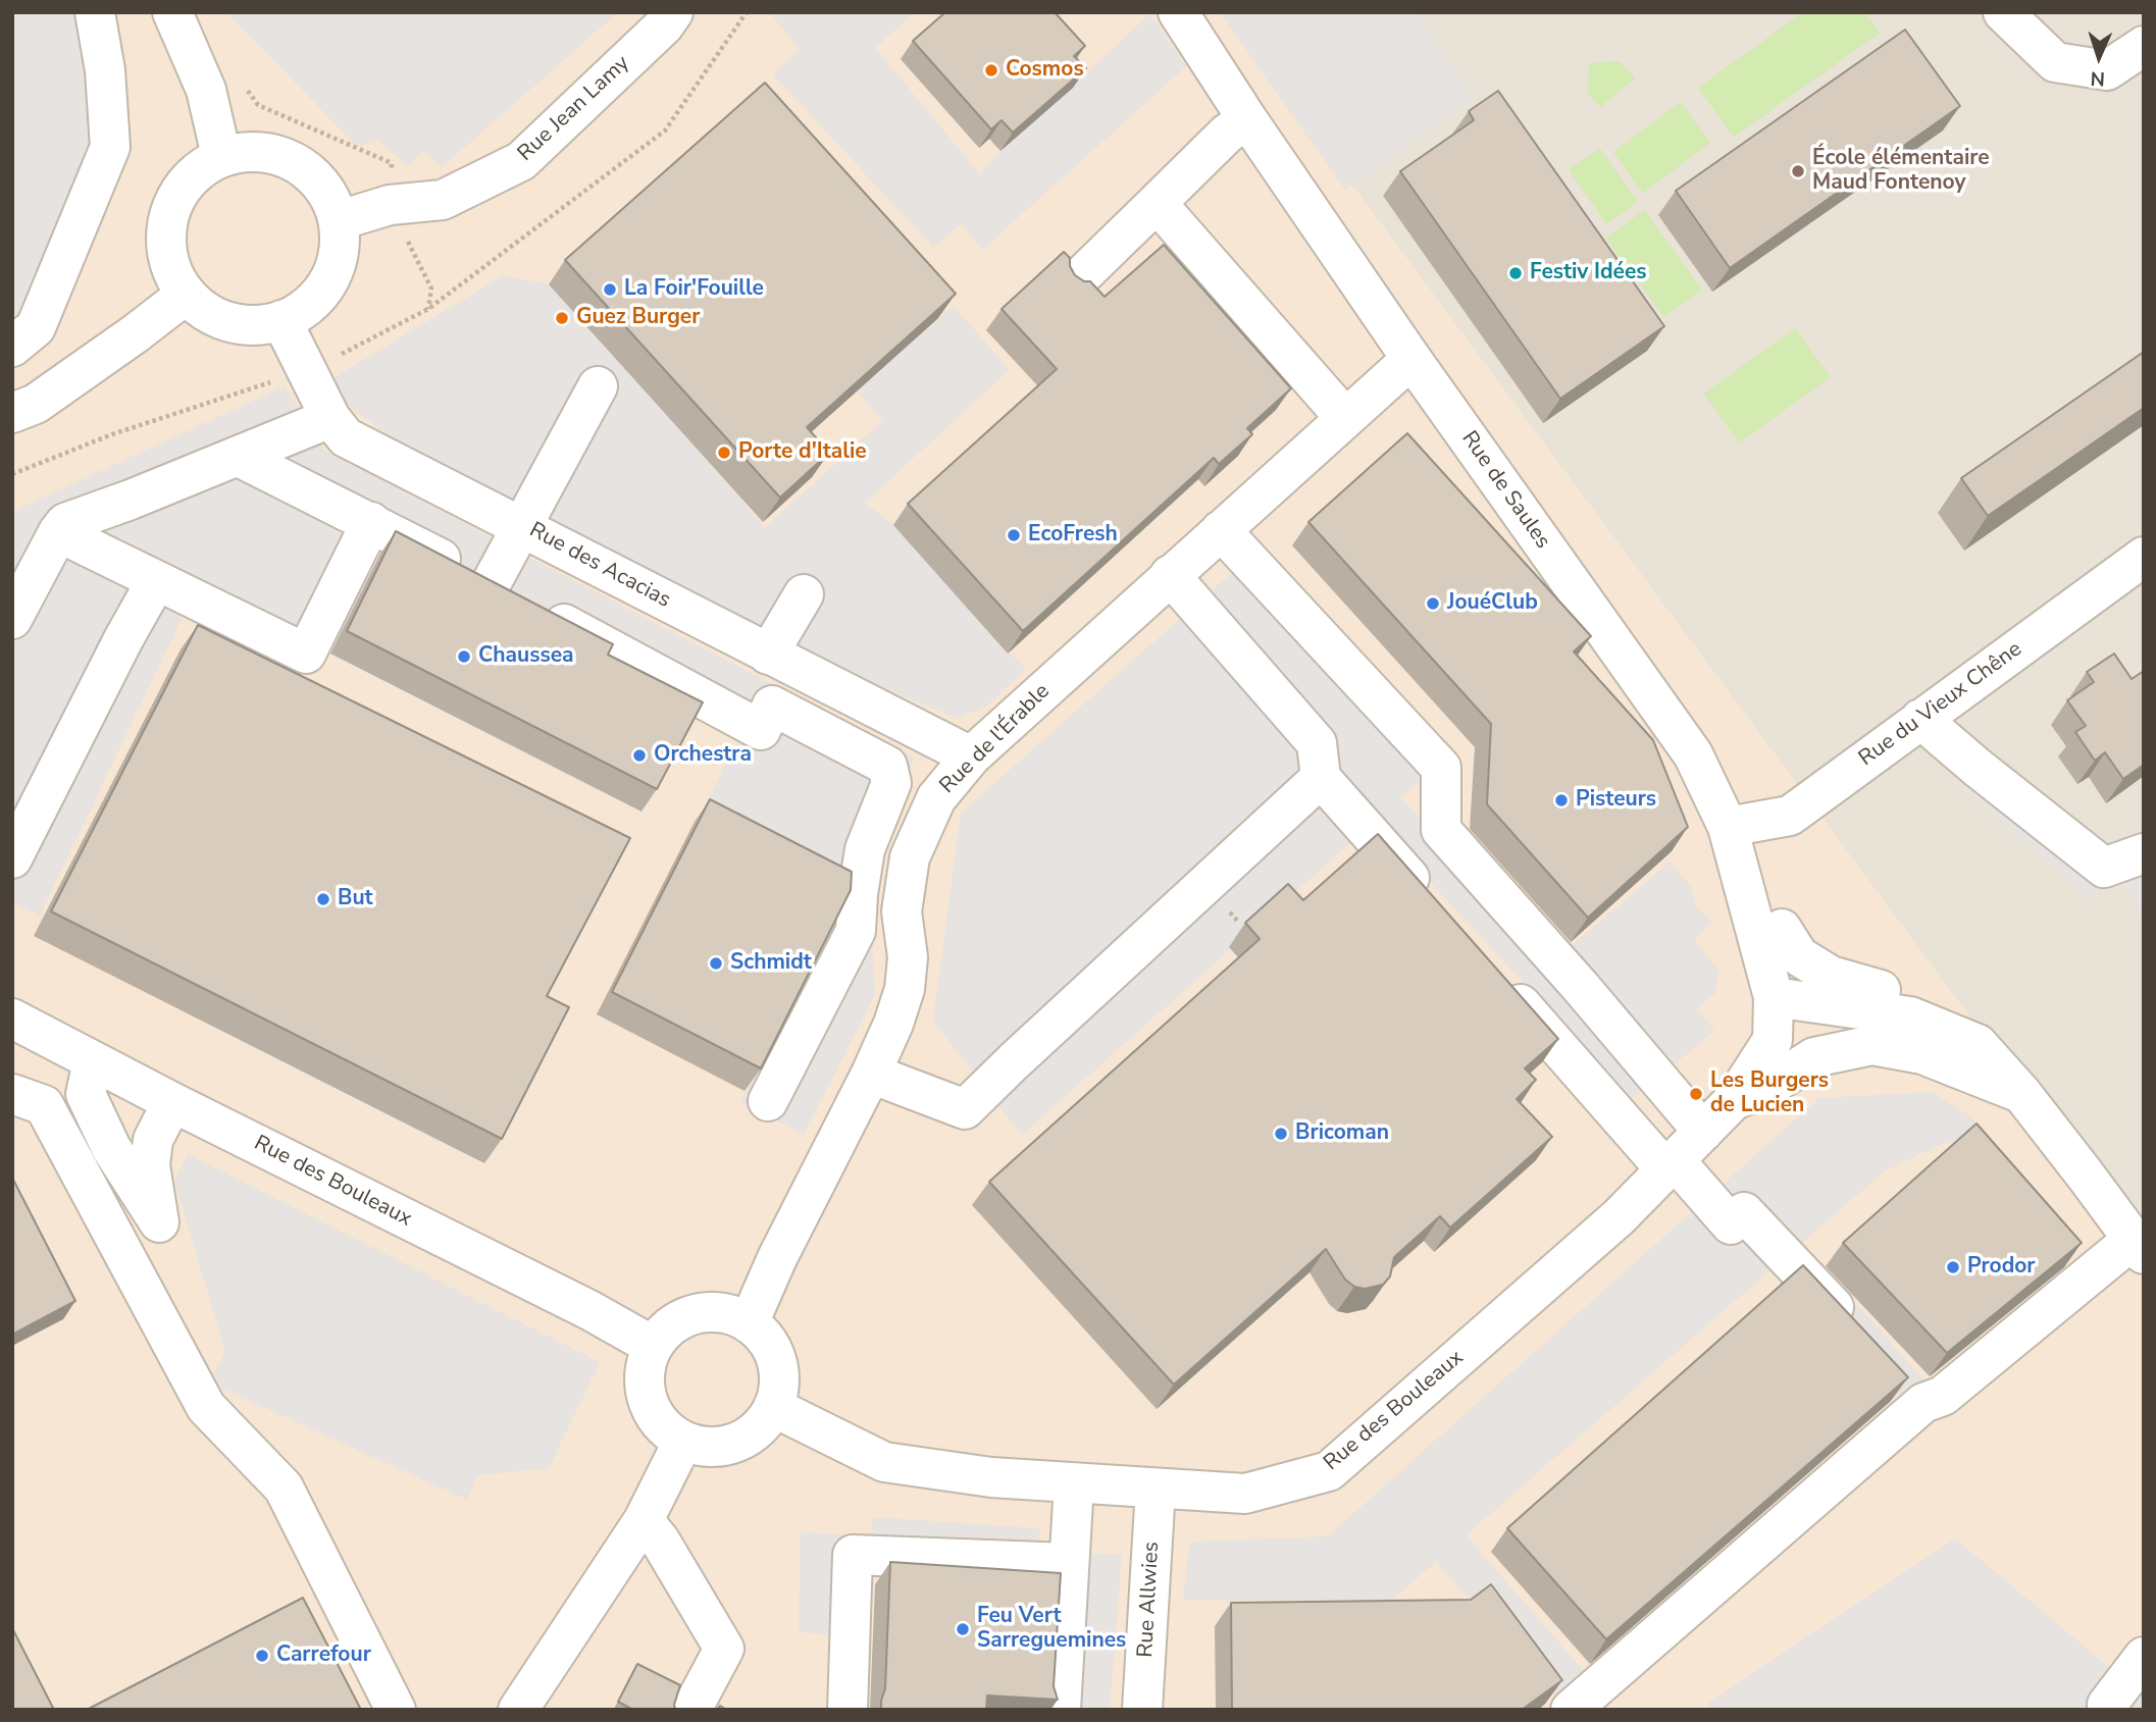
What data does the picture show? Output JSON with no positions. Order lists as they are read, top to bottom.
{
  "streets": {
    "street": [
      "Rue Jean Lamy",
      "Rue de Saules",
      "Rue des Acacias",
      "Rue du Vieux Chêne",
      "Rue de l'Érable",
      "Rue des Bouleaux",
      "Rue Allwies"
    ]
  },
  "crossings": [
    ["Rue Jean Lamy", "Rue des Acacias"],
    ["Rue de Saules", "Rue du Vieux Chêne"],
    ["Rue de Saules", "Rue de l'Érable"],
    ["Rue de Saules", "Rue des Bouleaux"],
    ["Rue des Acacias", "Rue de l'Érable"],
    ["Rue de l'Érable", "Rue des Bouleaux"],
    ["Rue des Bouleaux", "Rue Allwies"]
  ],
  "places": [
    "Cosmos",
    "École élémentaire Maud Fontenoy",
    "Festiv Idées",
    "La Foir'Fouille",
    "Guez Burger",
    "Porte d'Italie",
    "EcoFresh",
    "JouéClub",
    "Chaussea",
    "Orchestra",
    "Pisteurs",
    "But",
    "Schmidt",
    "Les Burgers de Lucien",
    "Bricoman",
    "Prodor",
    "Feu Vert Sarreguemines",
    "Carrefour"
  ],
  "north": "bottom"
}
